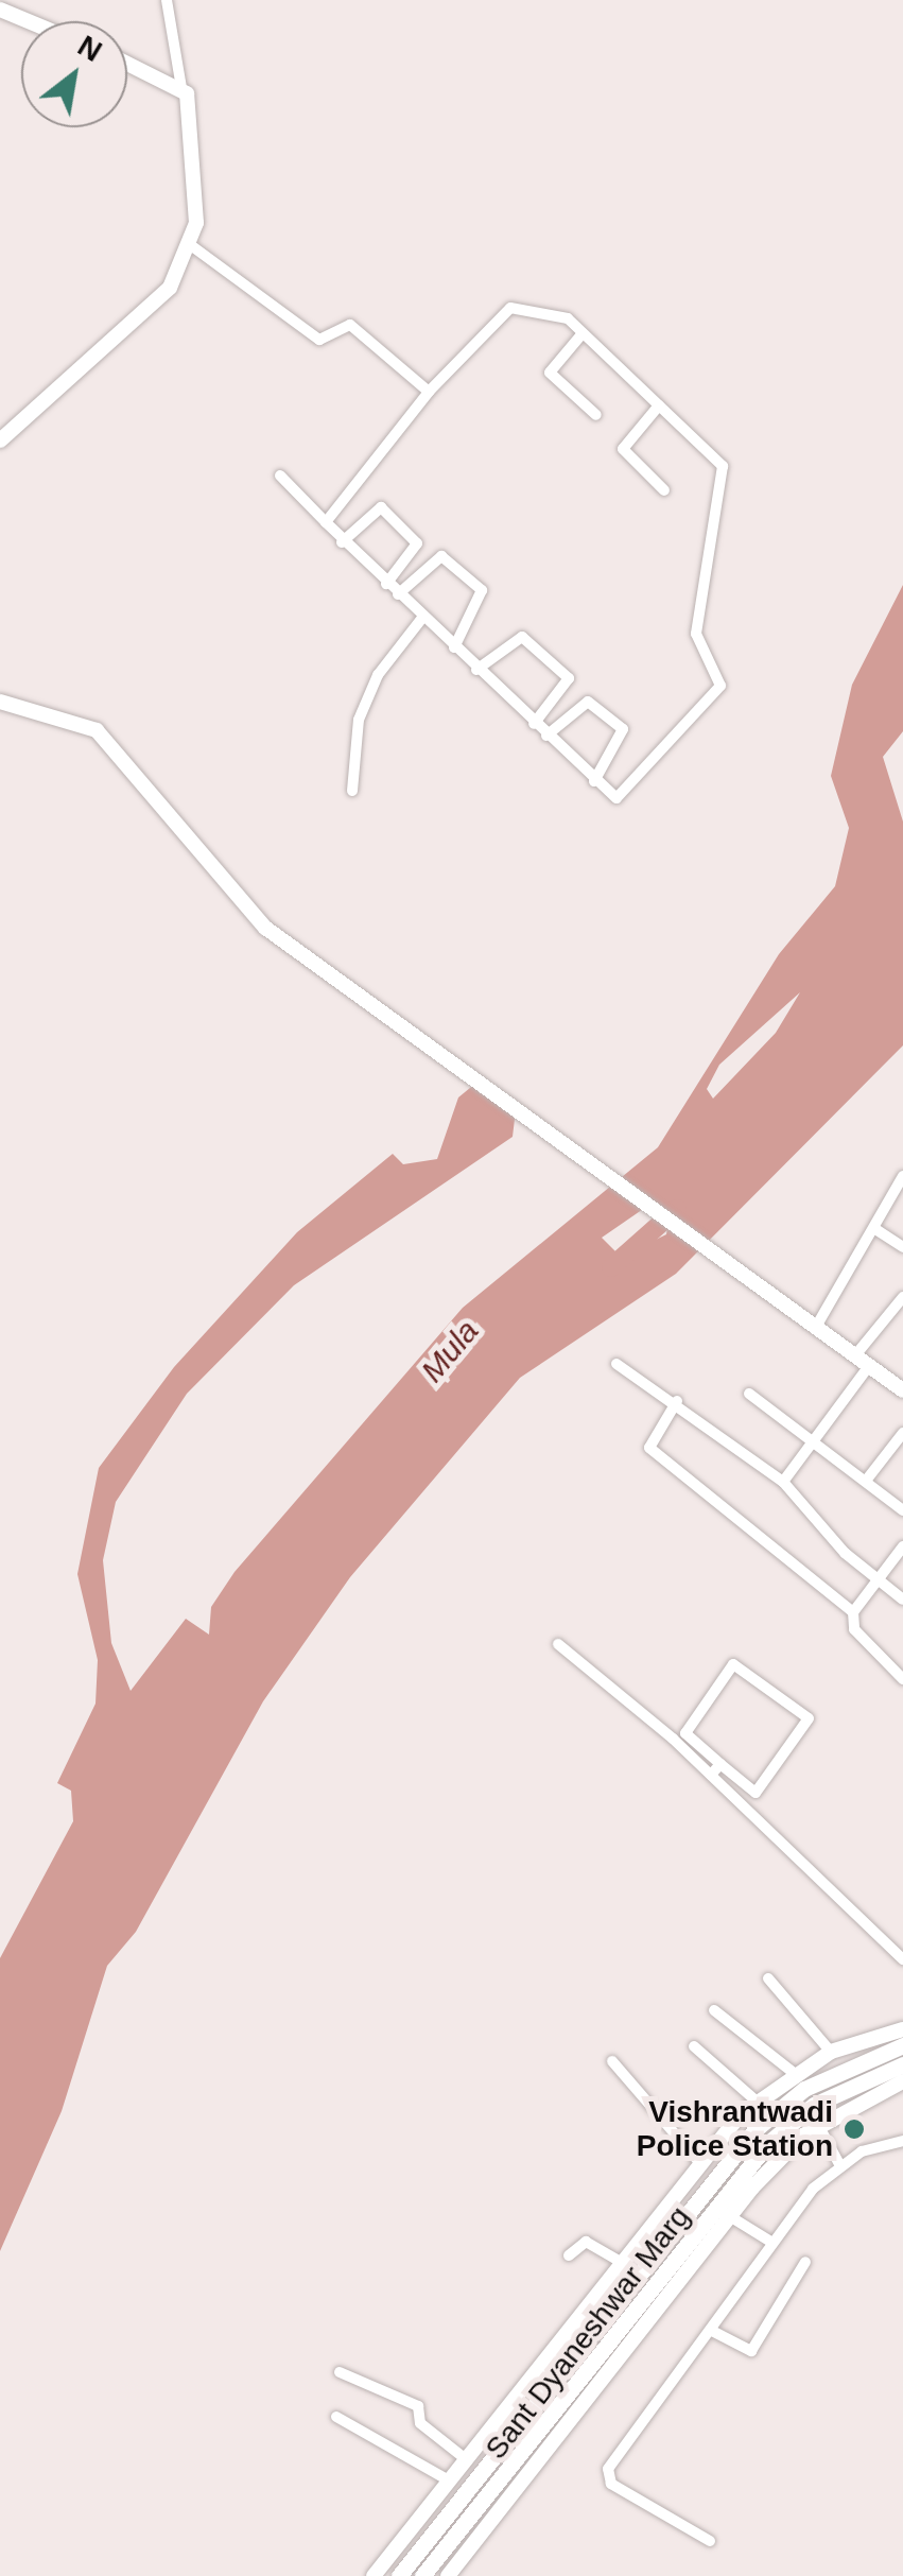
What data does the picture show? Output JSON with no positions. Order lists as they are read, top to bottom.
{
  "streets": {
    "main road": ["Sant Dyaneshwar Marg"]
  },
  "water": ["Mula"],
  "places": ["Vishrantwadi Police Station"],
  "north": "top right"
}
